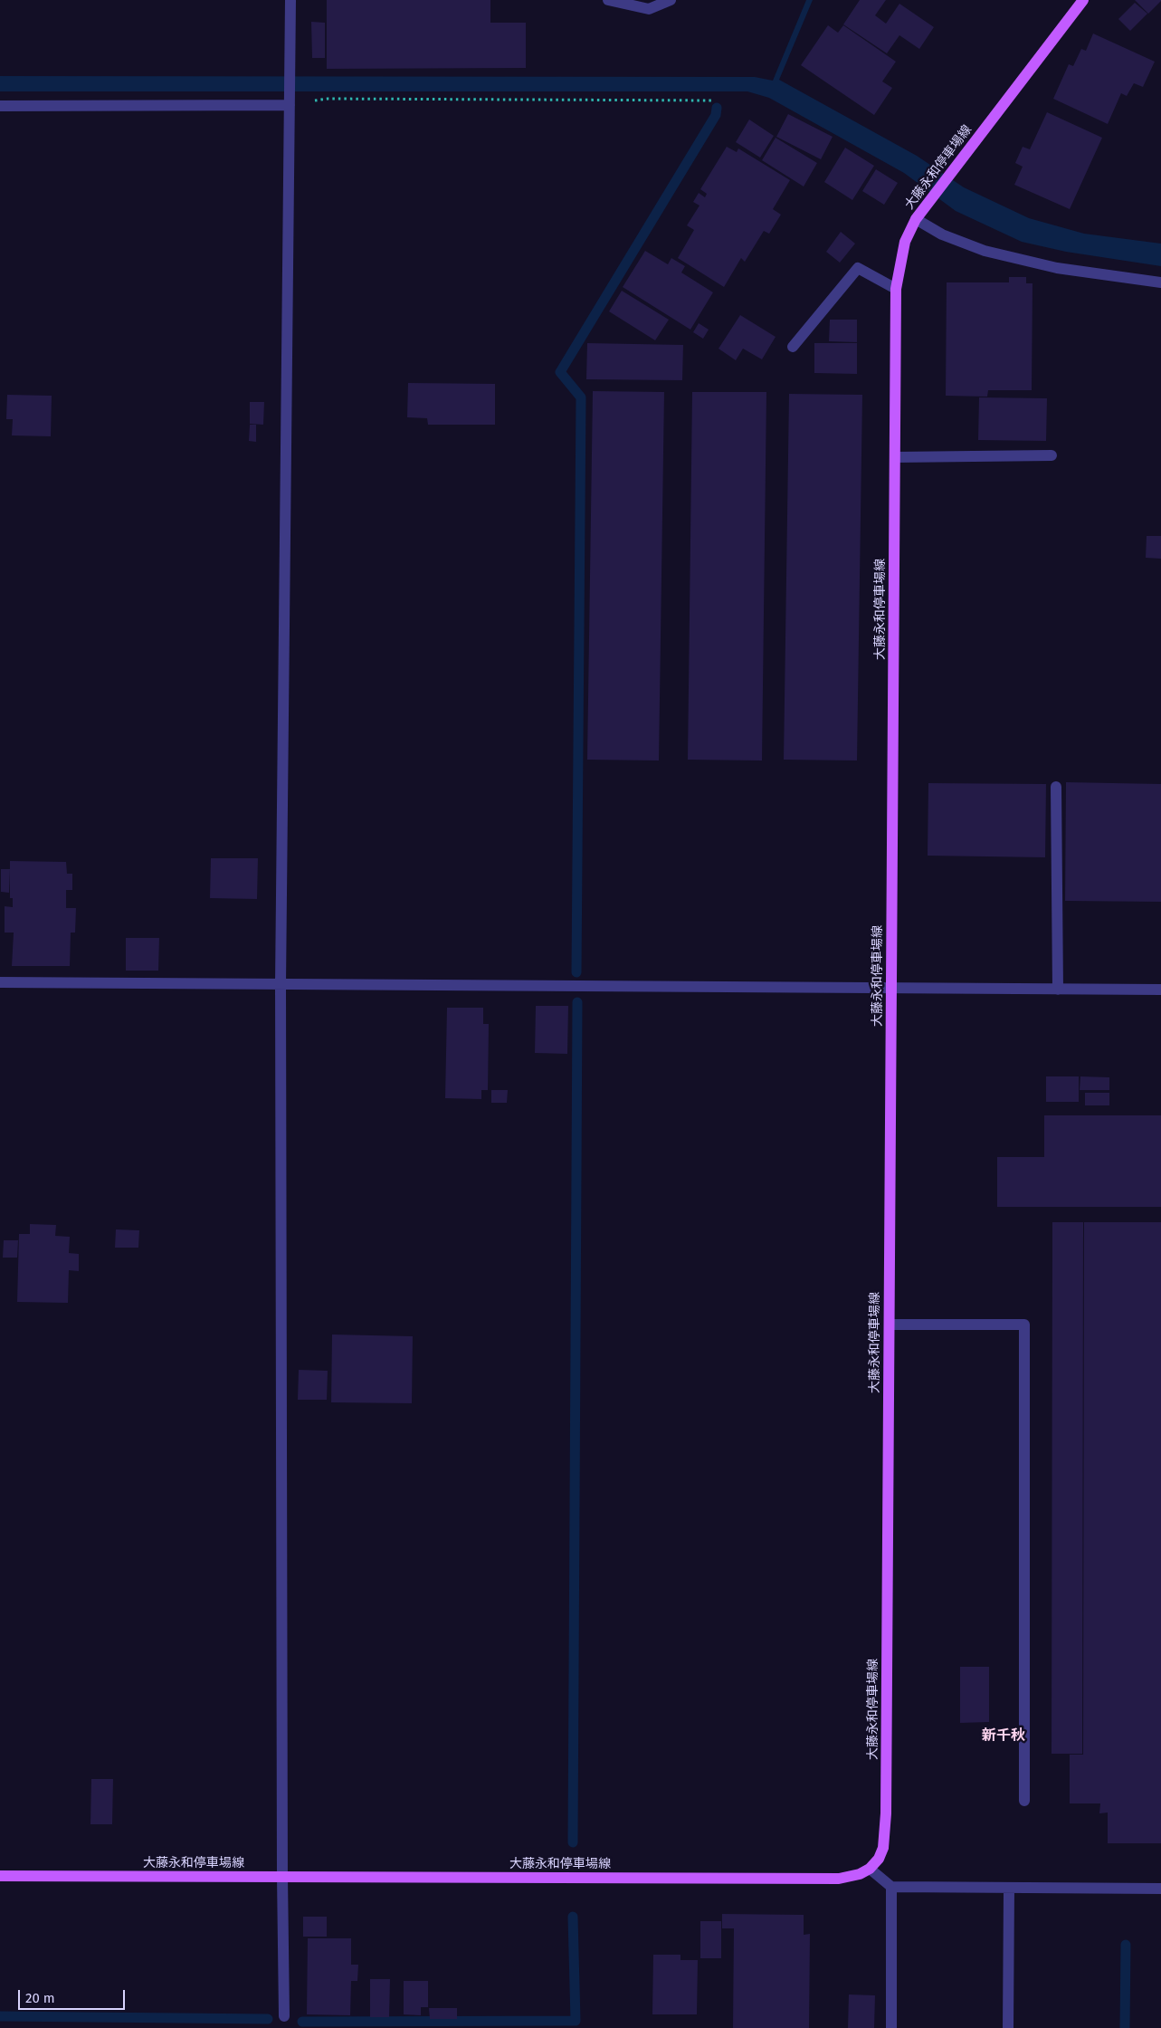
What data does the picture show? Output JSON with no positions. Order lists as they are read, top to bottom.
{
  "streets": {
    "main road": ["大藤永和停車場線"]
  },
  "districts": ["新千秋"],
  "scale_bar": "20 m"
}
